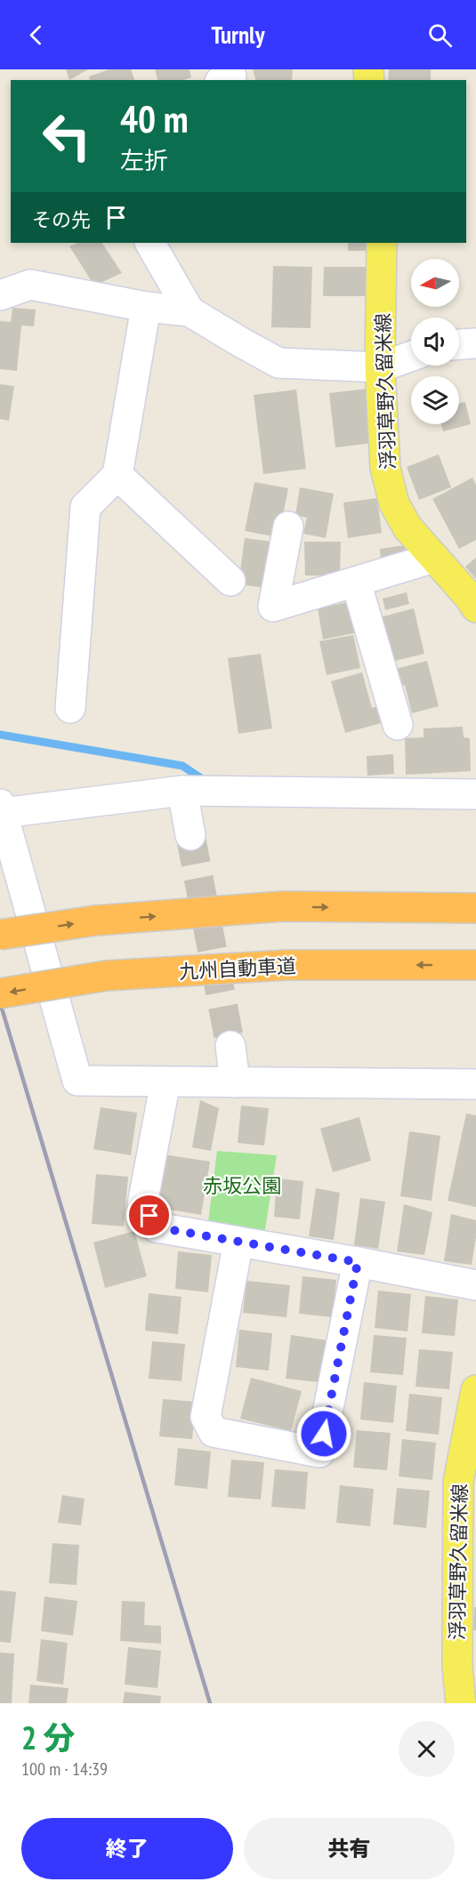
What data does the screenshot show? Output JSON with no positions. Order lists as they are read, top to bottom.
{
  "streets": {
    "highway": ["九州自動車道"],
    "main road": ["浮羽草野久留米線"]
  },
  "parks": ["赤坂公園"],
  "north": "left",
  "page": {
    "header": "Turnly",
    "turn": ["40 m", "左折"],
    "then": "その先",
    "heading": ["2 分", "100 m · 14:39"],
    "buttons": ["終了", "共有"]
  }
}
